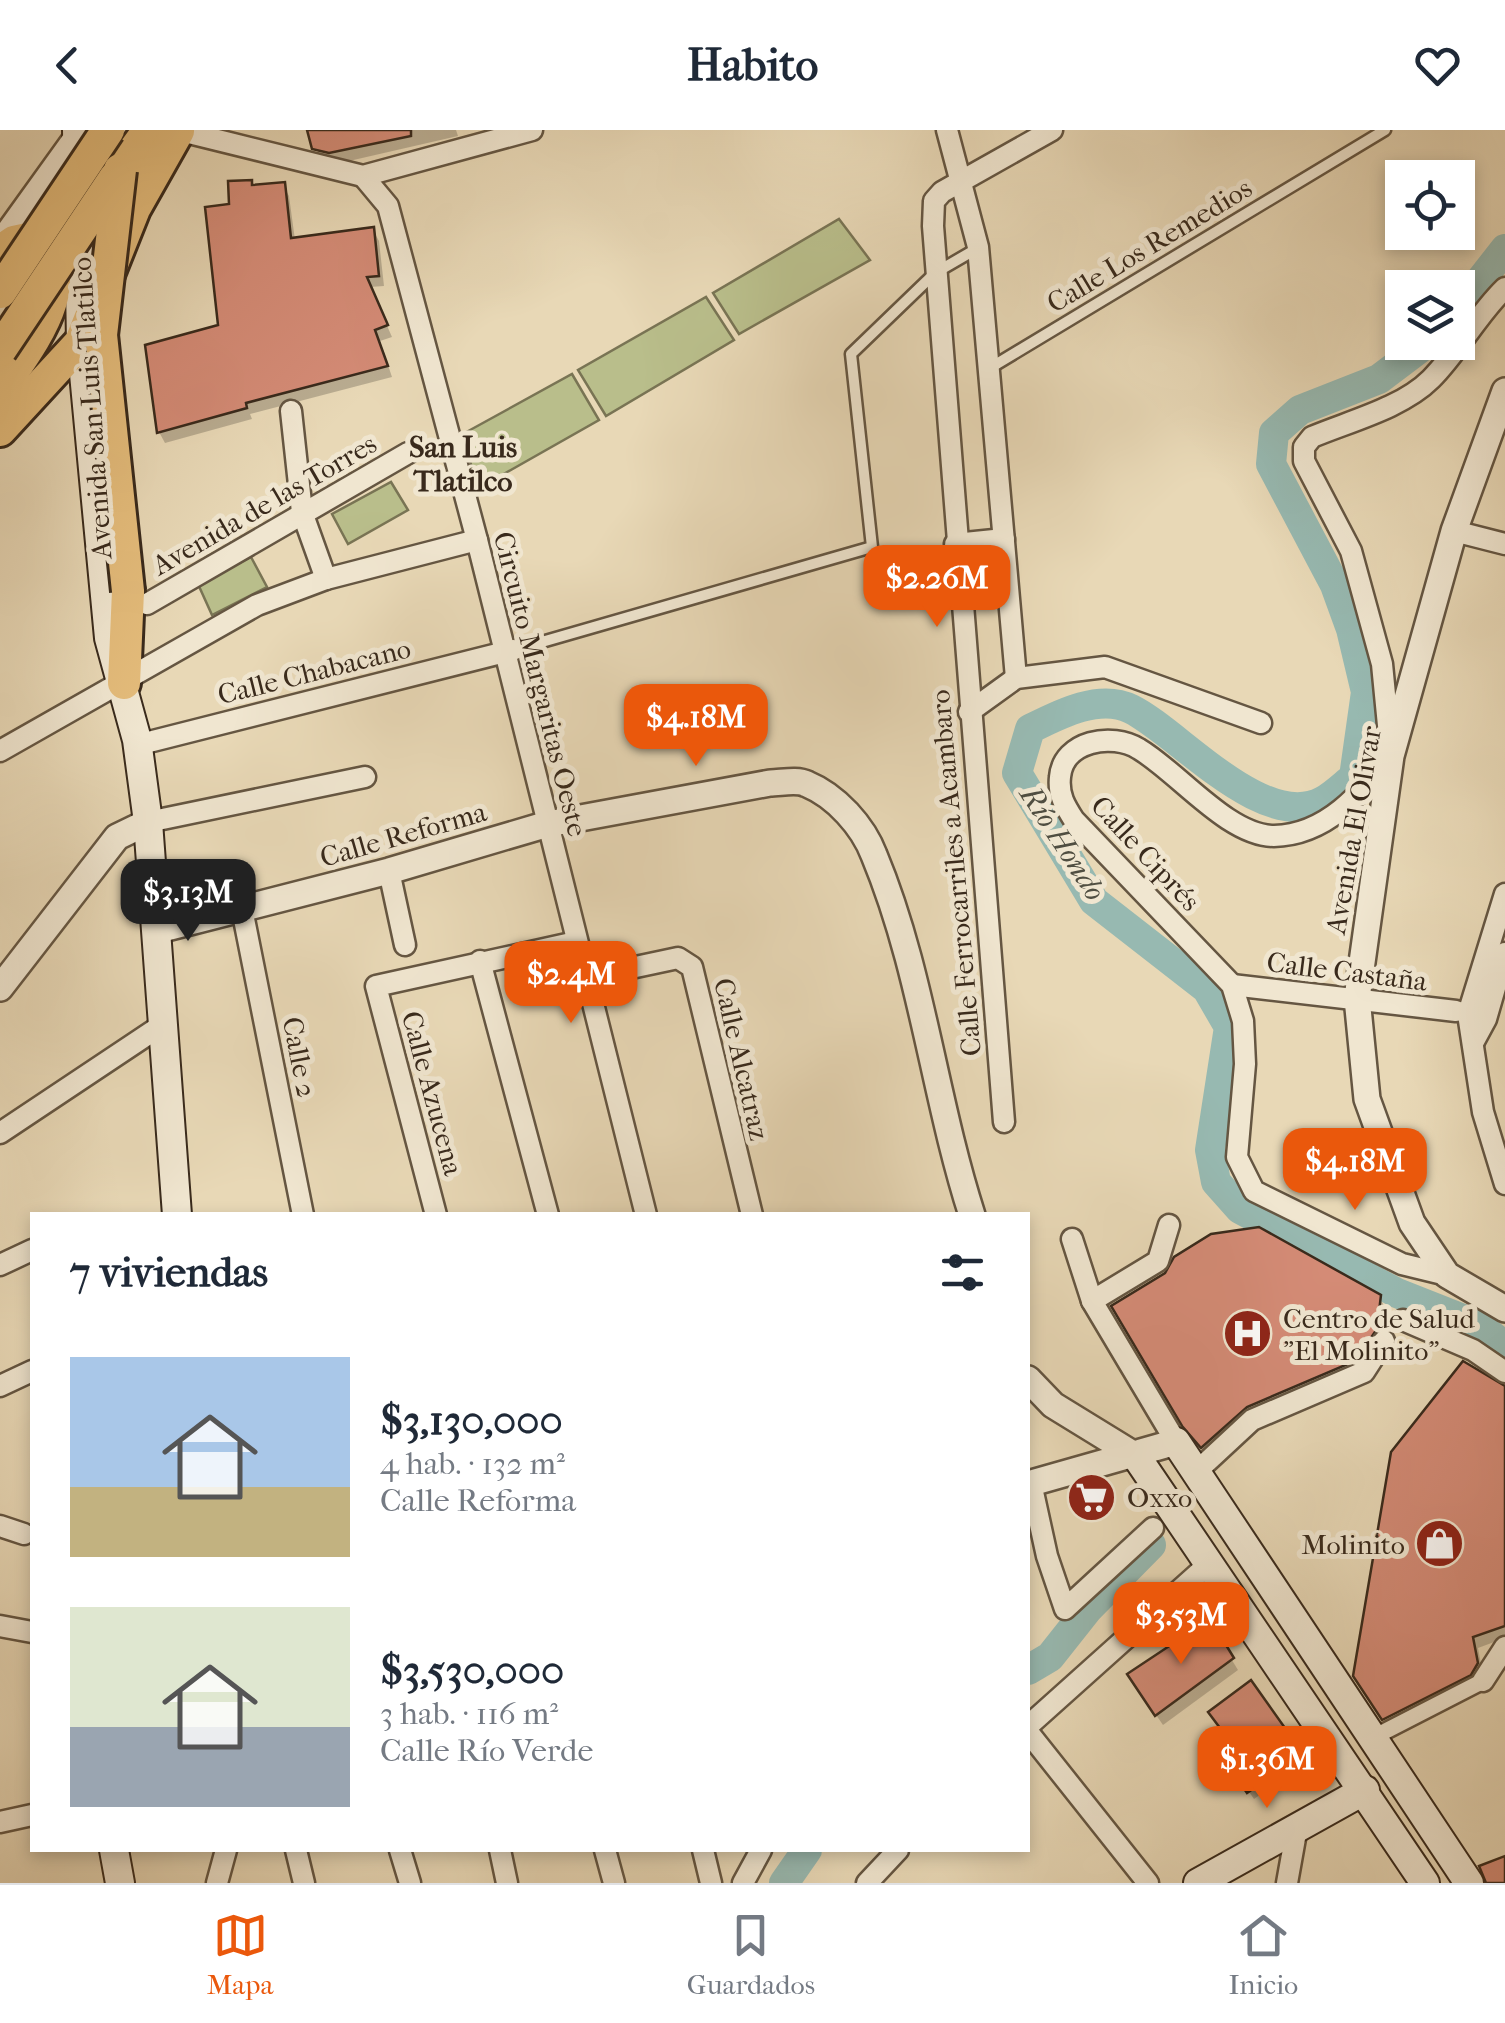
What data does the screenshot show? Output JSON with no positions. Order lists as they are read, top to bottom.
{
  "streets": {
    "main road": ["Avenida San Luis Tlatilco"],
    "street": [
      "Avenida de las Torres",
      "Calle Chabacano",
      "Circuito Margaritas Oeste",
      "Avenida El Olivar",
      "Calle Reforma",
      "Calle Ciprés",
      "Calle Ferrocarriles a Acambaro",
      "Calle Castaña",
      "Calle 2",
      "Calle Alcatraz",
      "Calle Azucena"
    ],
    "lane": ["Calle Los Remedios"]
  },
  "crossings": [
    ["Avenida San Luis Tlatilco", "Calle Chabacano"],
    ["Avenida San Luis Tlatilco", "Calle Reforma"],
    ["Calle Chabacano", "Circuito Margaritas Oeste"],
    ["Circuito Margaritas Oeste", "Calle Reforma"],
    ["Circuito Margaritas Oeste", "Calle Alcatraz"],
    ["Avenida El Olivar", "Calle Ciprés"],
    ["Avenida El Olivar", "Calle Castaña"],
    ["Calle Reforma", "Calle 2"],
    ["Calle Ciprés", "Calle Castaña"]
  ],
  "districts": ["San Luis Tlatilco"],
  "water": ["Río Hondo"],
  "places": {
    "hospital": ["Centro de Salud \"El Molinito\""],
    "supermarket": ["Oxxo"],
    "shop": ["Molinito"]
  },
  "page": {
    "header": "Habito",
    "price": [
      "$2.26M",
      "$4.18M",
      "$3.13M",
      "$2.4M",
      "$4.18M",
      "$3.53M",
      "$1.36M"
    ],
    "heading": "7 viviendas",
    "list": [
      {
        "name": "$3,130,000",
        "note": "4 hab. · 132 m² · Calle Reforma"
      },
      {
        "name": "$3,530,000",
        "note": "3 hab. · 116 m² · Calle Río Verde"
      }
    ],
    "tabs": ["Mapa", "Guardados", "Inicio"]
  }
}
